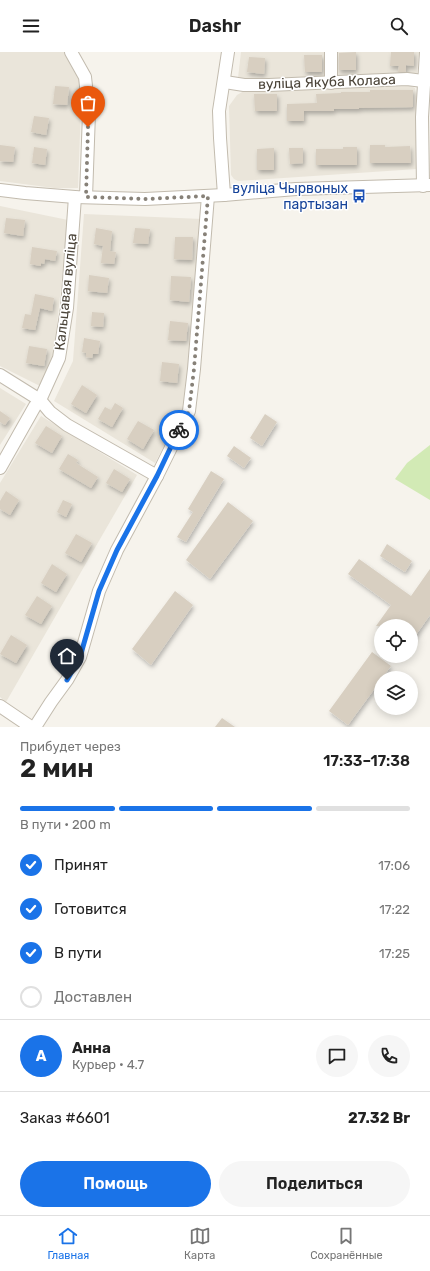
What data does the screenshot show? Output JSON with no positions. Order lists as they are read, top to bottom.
{
  "streets": {
    "street": ["вуліца Якуба Коласа", "Кальцавая вуліца"]
  },
  "places": {
    "bus stop": ["вуліца Чырвоных партызан"]
  },
  "page": {
    "header": "Dashr",
    "heading": ["2 мин", "Прибудет через", "17:33–17:38"],
    "panel": [
      "Анна",
      "Курьер · 4.7",
      "Заказ #6601",
      "27.32 Br"
    ],
    "bar": "В пути · 200 m",
    "list": [
      ["Принят", "17:06"],
      ["Готовится", "17:22"],
      ["В пути", "17:25"],
      "Доставлен"
    ],
    "round": "А",
    "buttons": ["Помощь", "Поделиться"],
    "tabs": ["Главная", "Карта", "Сохранённые"]
  }
}
